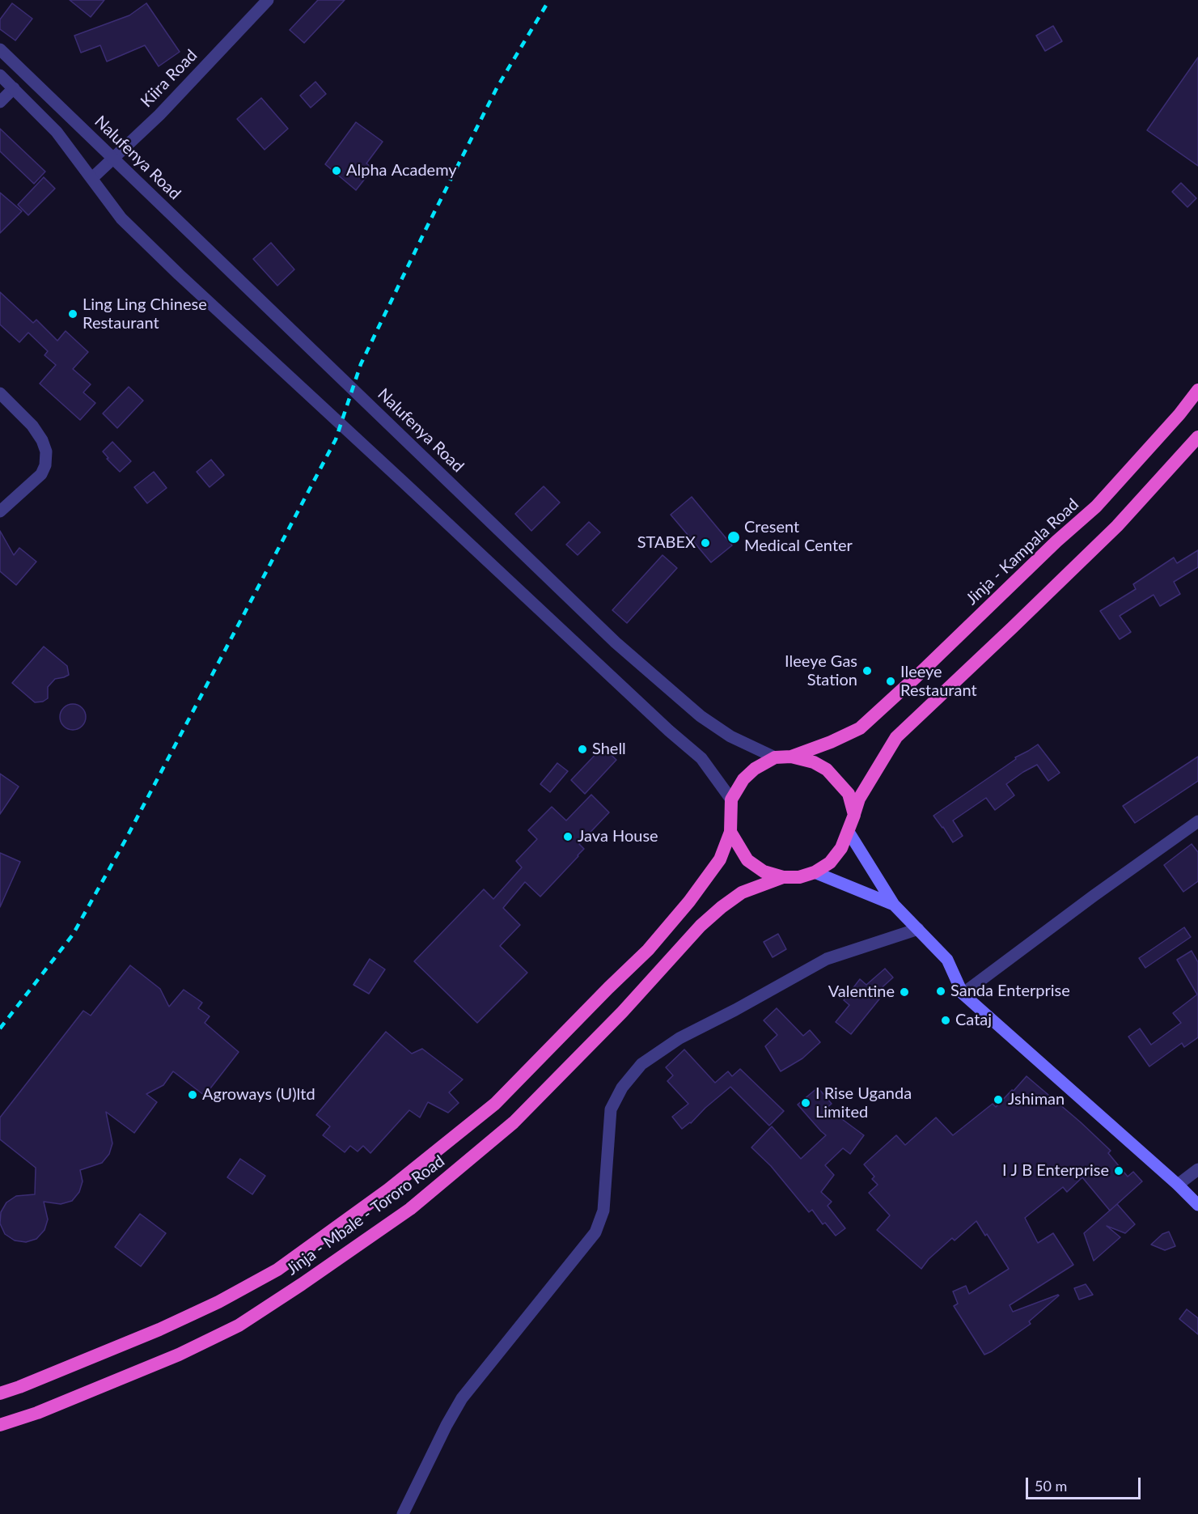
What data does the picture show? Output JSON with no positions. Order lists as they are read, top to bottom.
{
  "streets": {
    "highway": ["Jinja - Kampala Road", "Jinja - Mbale - Tororo Road"],
    "street": ["Kiira Road", "Nalufenya Road"]
  },
  "crossings": [
    ["Kiira Road", "Nalufenya Road"],
    ["Nalufenya Road", "Jinja - Kampala Road"],
    ["Nalufenya Road", "Jinja - Mbale - Tororo Road"],
    ["Jinja - Kampala Road", "Jinja - Mbale - Tororo Road"]
  ],
  "places": [
    "Alpha Academy",
    "Ling Ling Chinese Restaurant",
    "Cresent Medical Center",
    "STABEX",
    "Ileeye Gas Station",
    "Ileeye Restaurant",
    "Shell",
    "Java House",
    "Sanda Enterprise",
    "Valentine",
    "Cataj",
    "Agroways (U)ltd",
    "Jshiman",
    "I Rise Uganda Limited",
    "I J B Enterprise"
  ],
  "scale_bar": "50 m"
}
